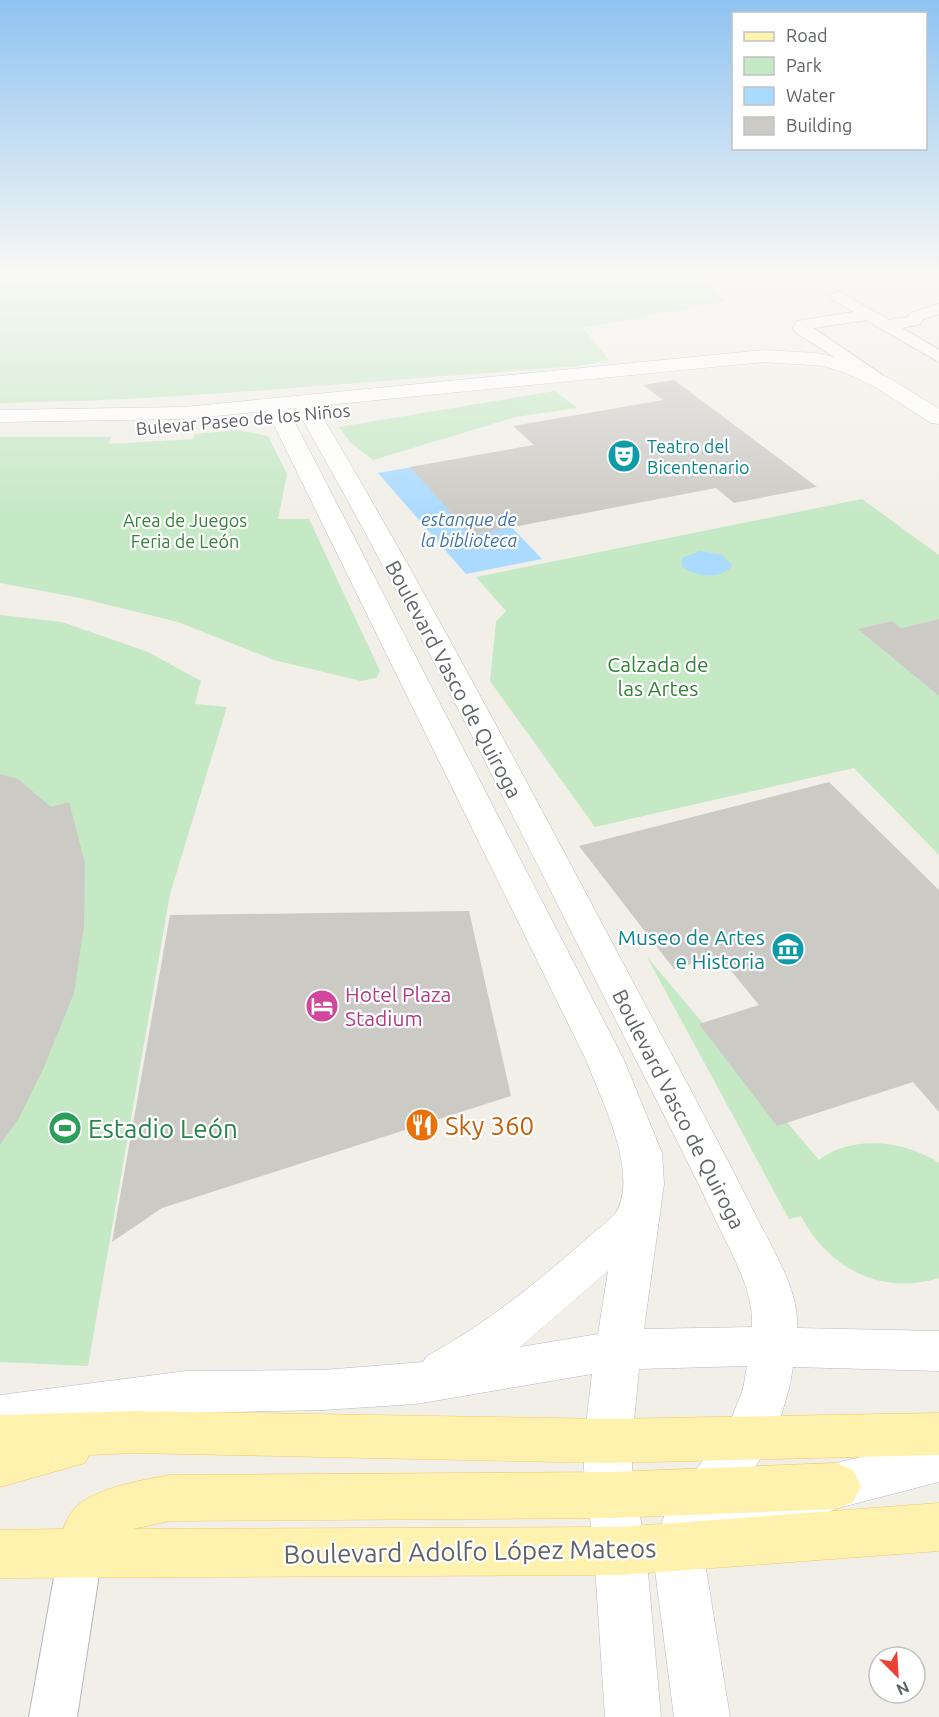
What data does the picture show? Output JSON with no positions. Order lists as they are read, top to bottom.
{
  "streets": {
    "main road": ["Boulevard Adolfo López Mateos"],
    "street": ["Bulevar Paseo de los Niños", "Boulevard Vasco de Quiroga"]
  },
  "crossings": [
    ["Bulevar Paseo de los Niños", "Boulevard Vasco de Quiroga"],
    ["Boulevard Vasco de Quiroga", "Boulevard Adolfo López Mateos"]
  ],
  "water": ["estanque de la biblioteca"],
  "parks": ["Area de Juegos Feria de León", "Calzada de las Artes"],
  "places": {
    "theatre": ["Teatro del Bicentenario"],
    "museum": ["Museo de Artes e Historia"],
    "hotel": ["Hotel Plaza Stadium"],
    "restaurant": ["Sky 360"],
    "sports": ["Estadio León"]
  },
  "legend": [
    "Road",
    "Park",
    "Water",
    "Building"
  ],
  "north": "bottom right"
}
